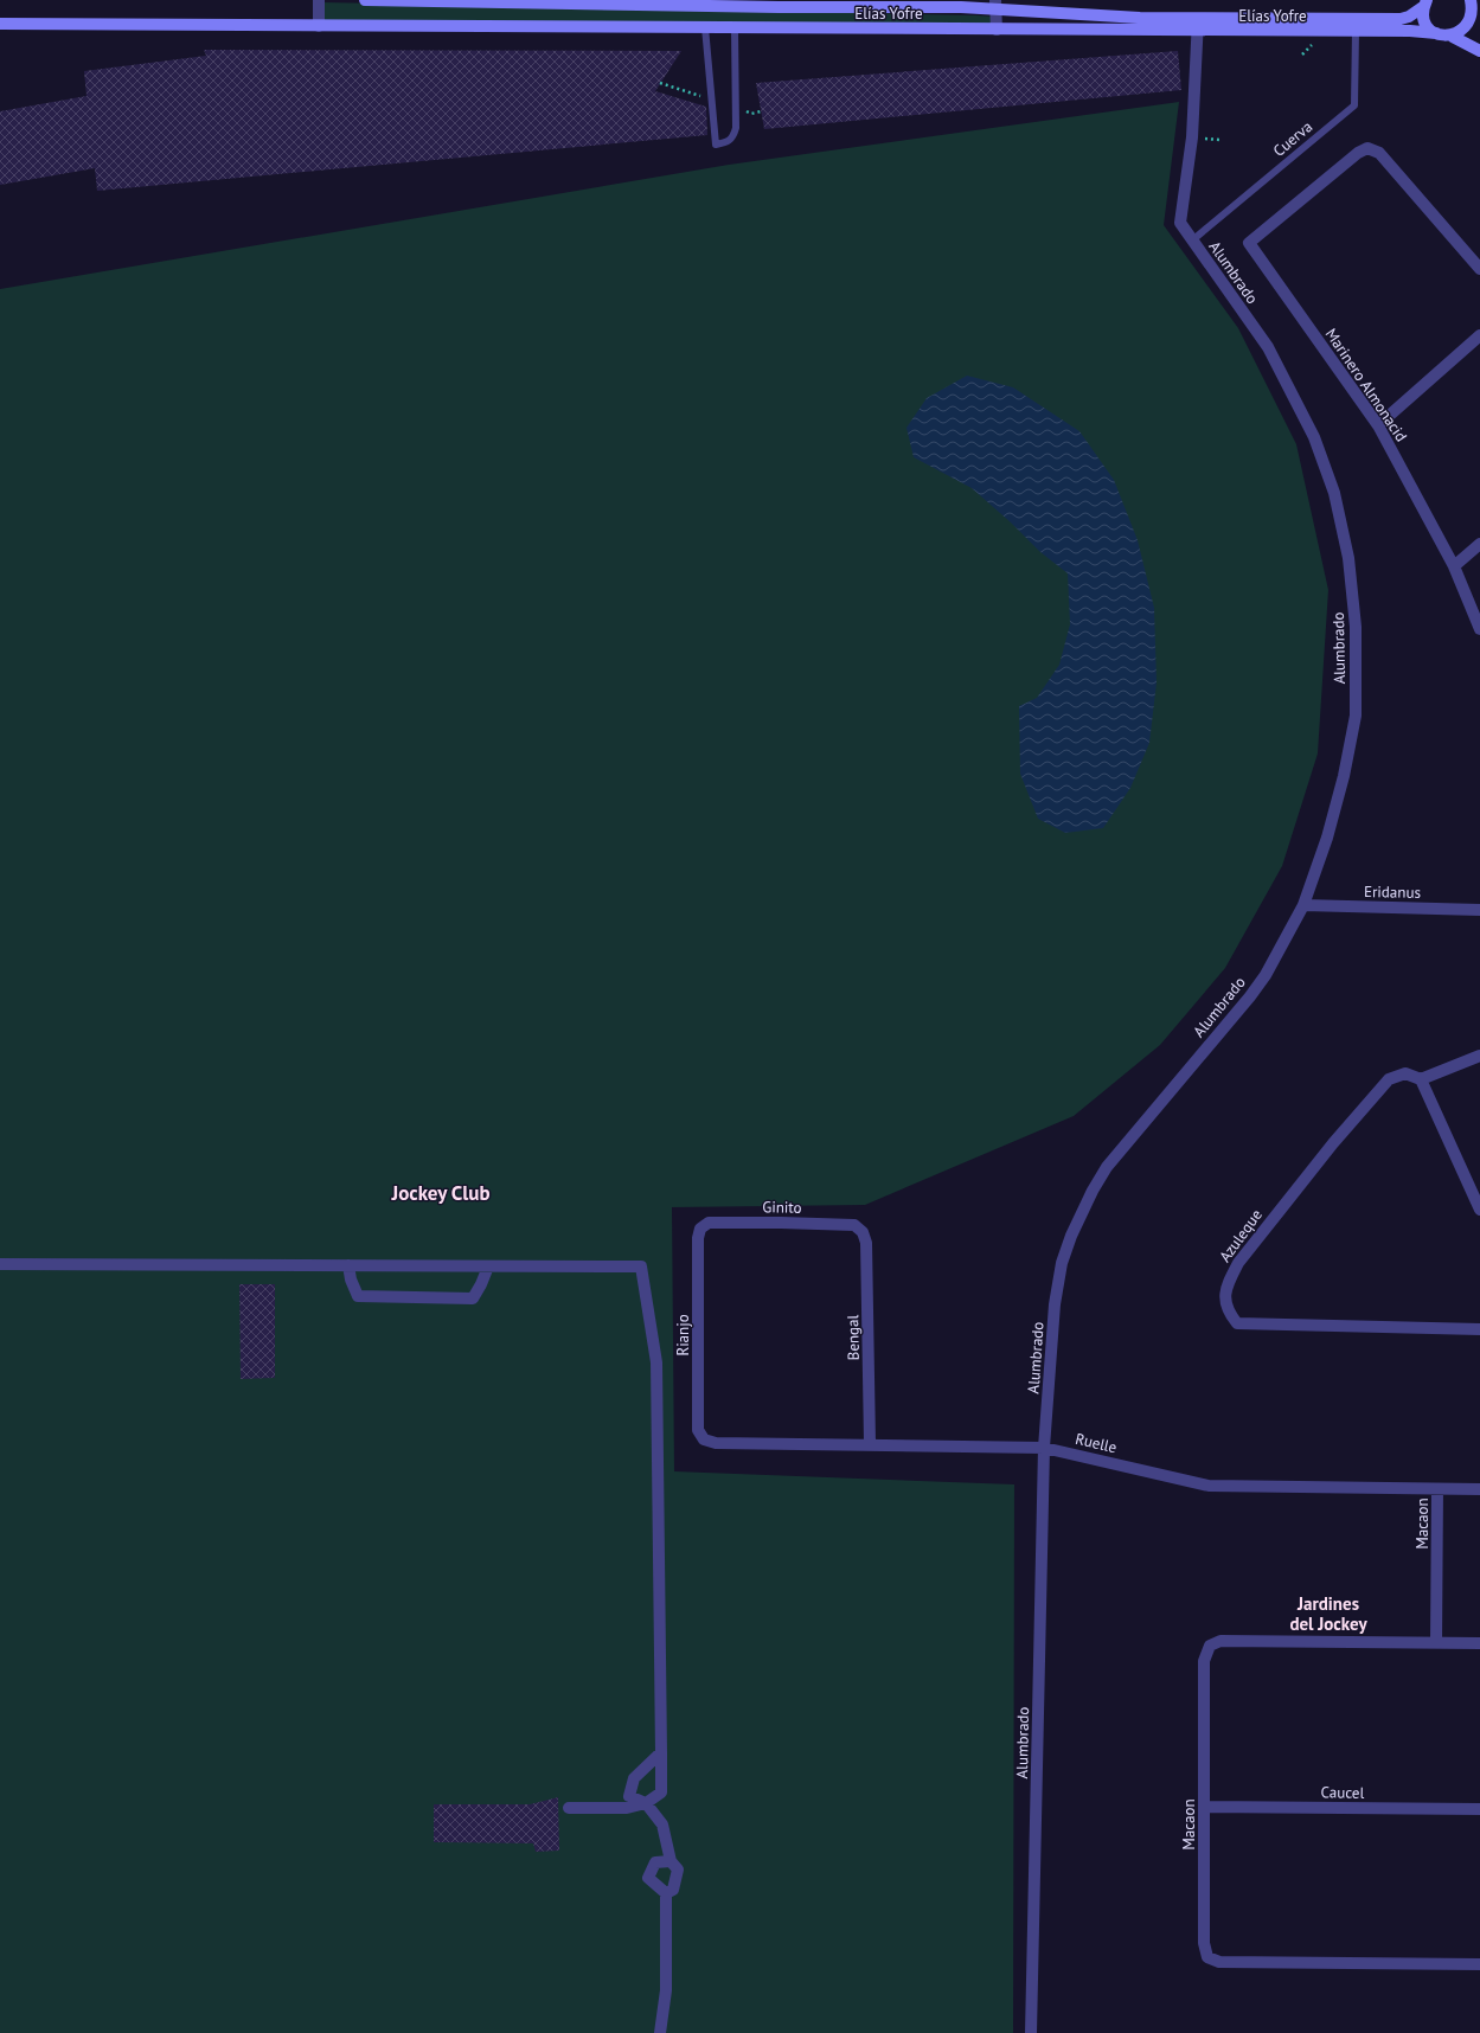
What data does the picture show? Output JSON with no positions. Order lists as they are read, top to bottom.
{
  "streets": {
    "main road": ["Elías Yofre"],
    "street": [
      "Alumbrado",
      "Marinero Almonacid",
      "Eridanus",
      "Ginito",
      "Azuleque",
      "Rianjo",
      "Bengal",
      "Ruelle",
      "Macaon",
      "Caucel"
    ],
    "lane": ["Cuerva"]
  },
  "crossings": [
    ["Elías Yofre", "Cuerva"],
    ["Elías Yofre", "Alumbrado"],
    ["Cuerva", "Alumbrado"],
    ["Alumbrado", "Eridanus"],
    ["Alumbrado", "Ruelle"],
    ["Ginito", "Rianjo"],
    ["Ginito", "Bengal"],
    ["Rianjo", "Ruelle"],
    ["Bengal", "Ruelle"],
    ["Ruelle", "Macaon"],
    ["Macaon", "Caucel"]
  ],
  "districts": ["Jockey Club", "Jardines del Jockey"]
}
